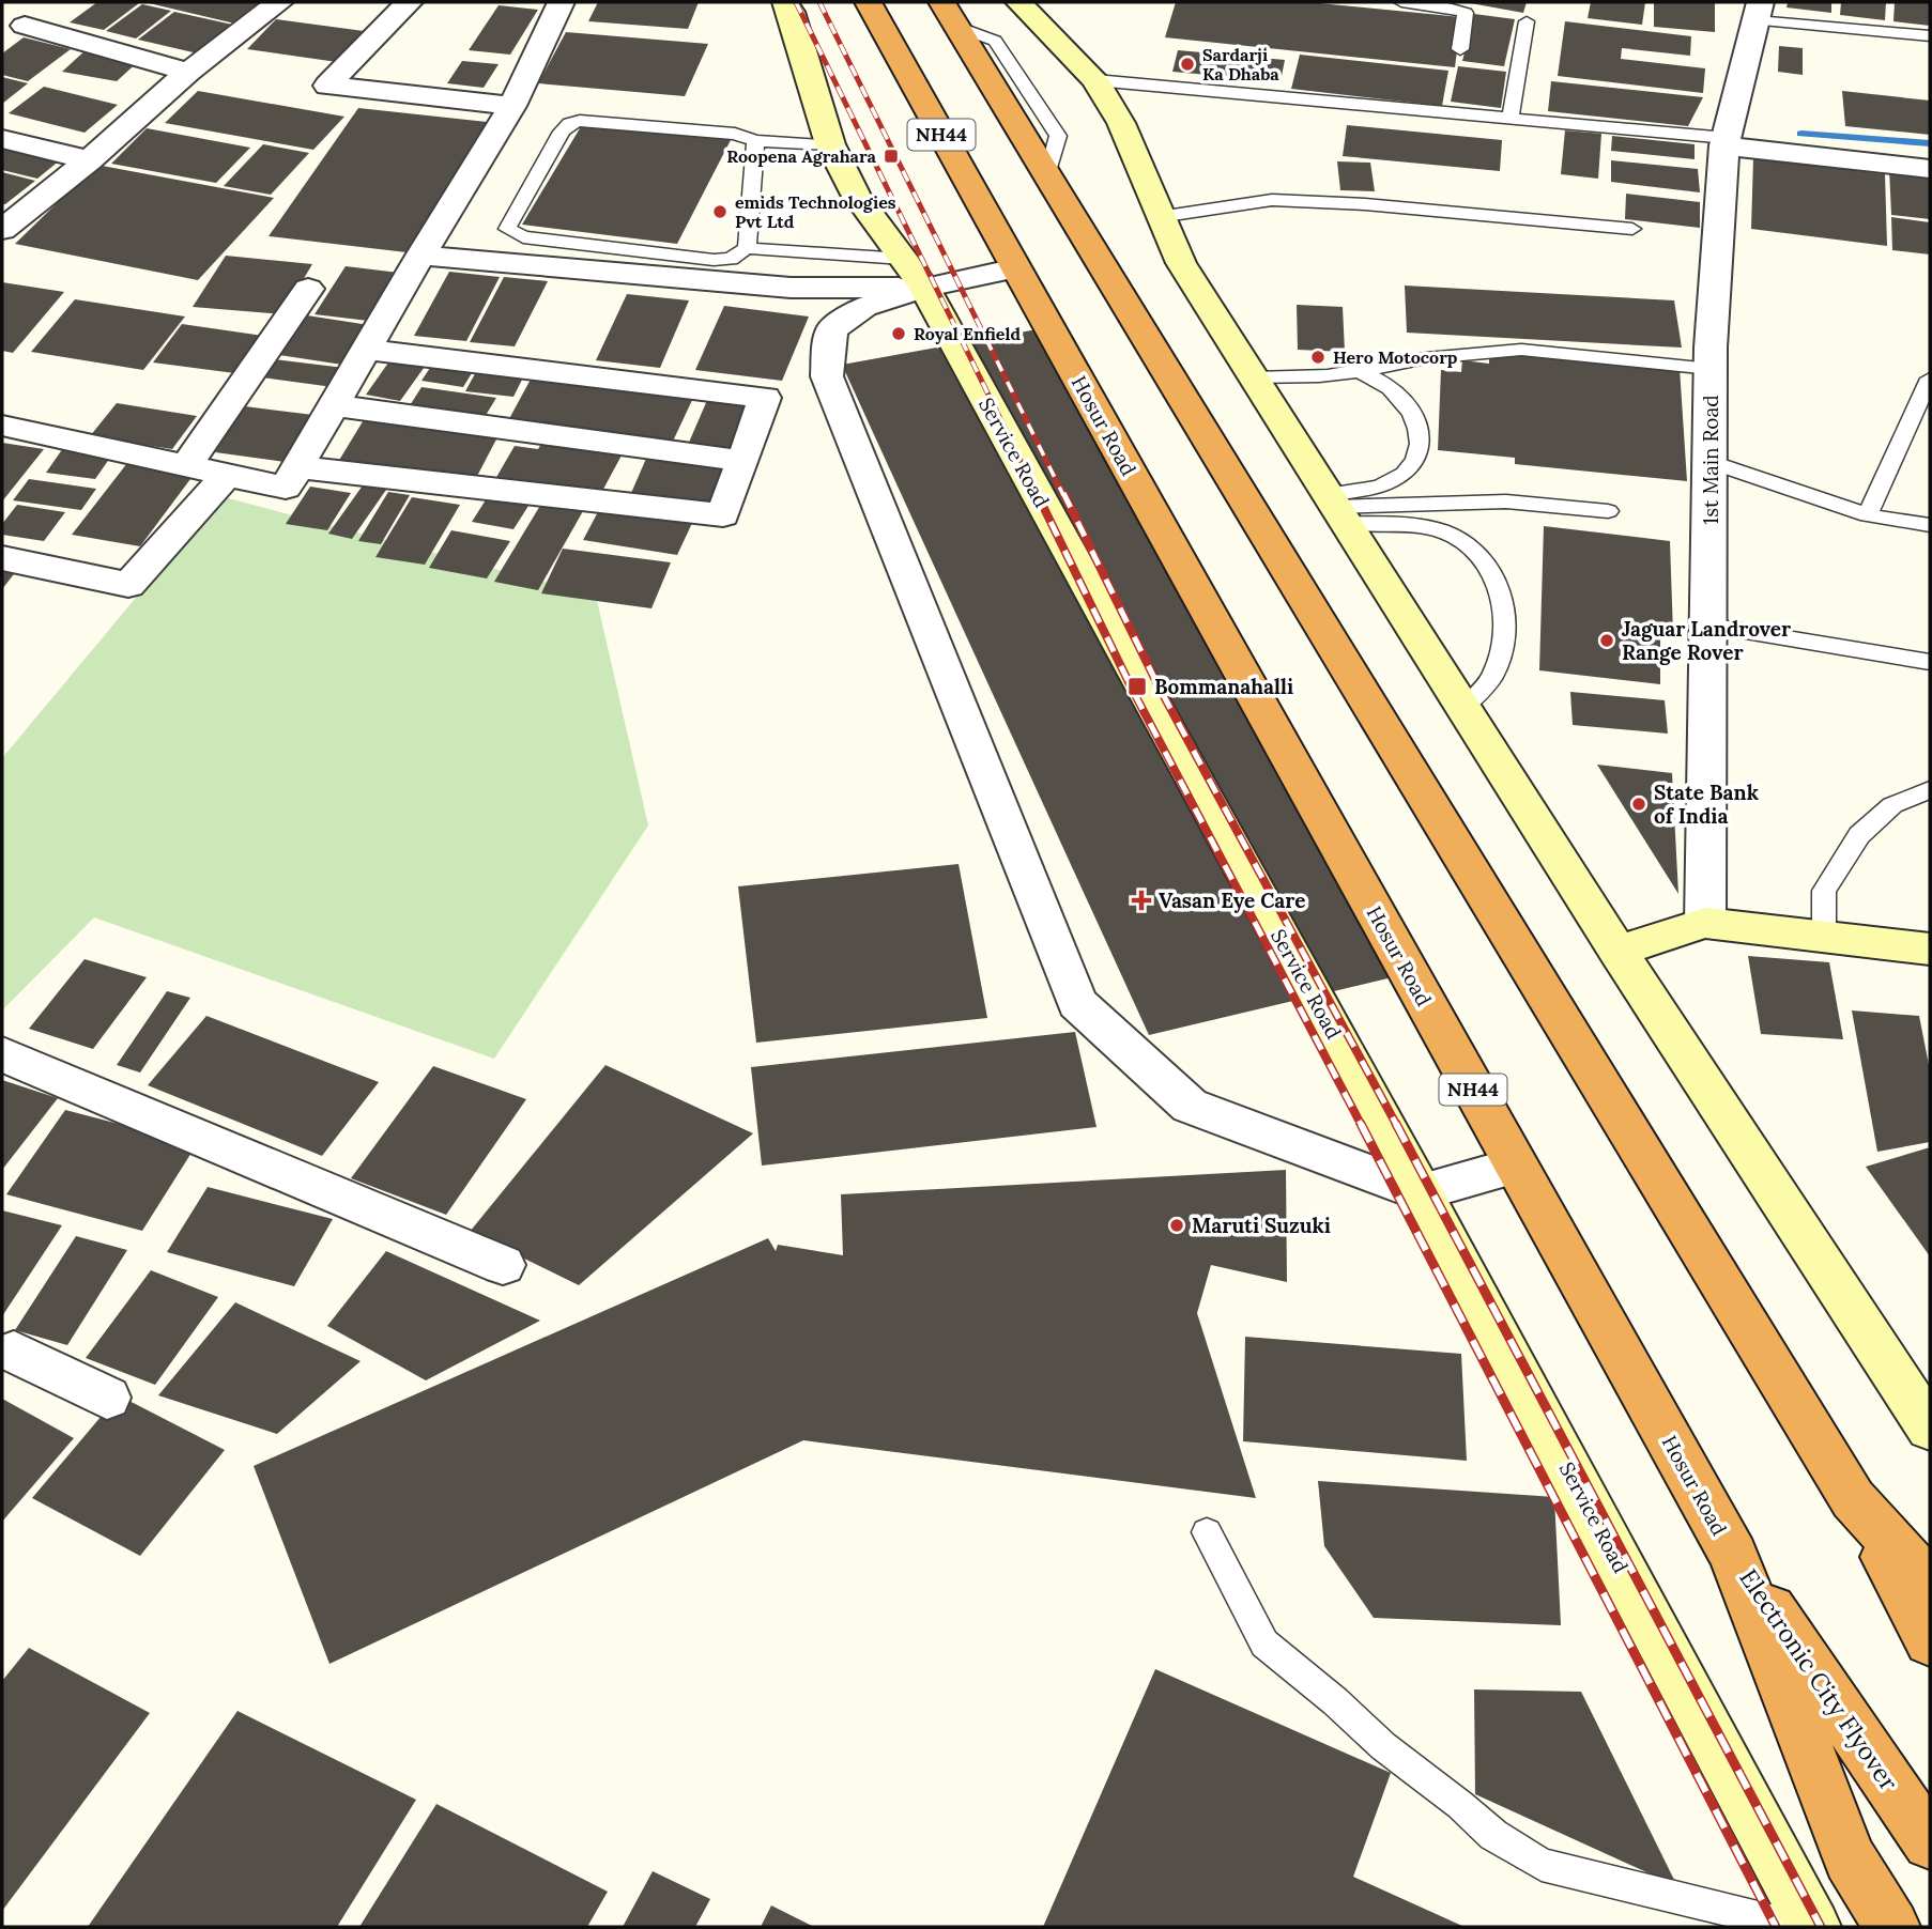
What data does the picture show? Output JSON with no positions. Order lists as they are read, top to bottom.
{
  "streets": {
    "highway": ["NH44", "Hosur Road", "Electronic City Flyover"],
    "street": ["Service Road", "1st Main Road"]
  },
  "crossings": [
    ["Hosur Road", "Electronic City Flyover"]
  ],
  "places": {
    "other": [
      "Sardarji Ka Dhaba",
      "emids Technologies Pvt Ltd",
      "Royal Enfield",
      "Hero Motocorp",
      "Jaguar Landrover Range Rover",
      "State Bank of India",
      "Maruti Suzuki"
    ],
    "transit": ["Roopena Agrahara", "Bommanahalli"],
    "health": ["Vasan Eye Care"]
  }
}
